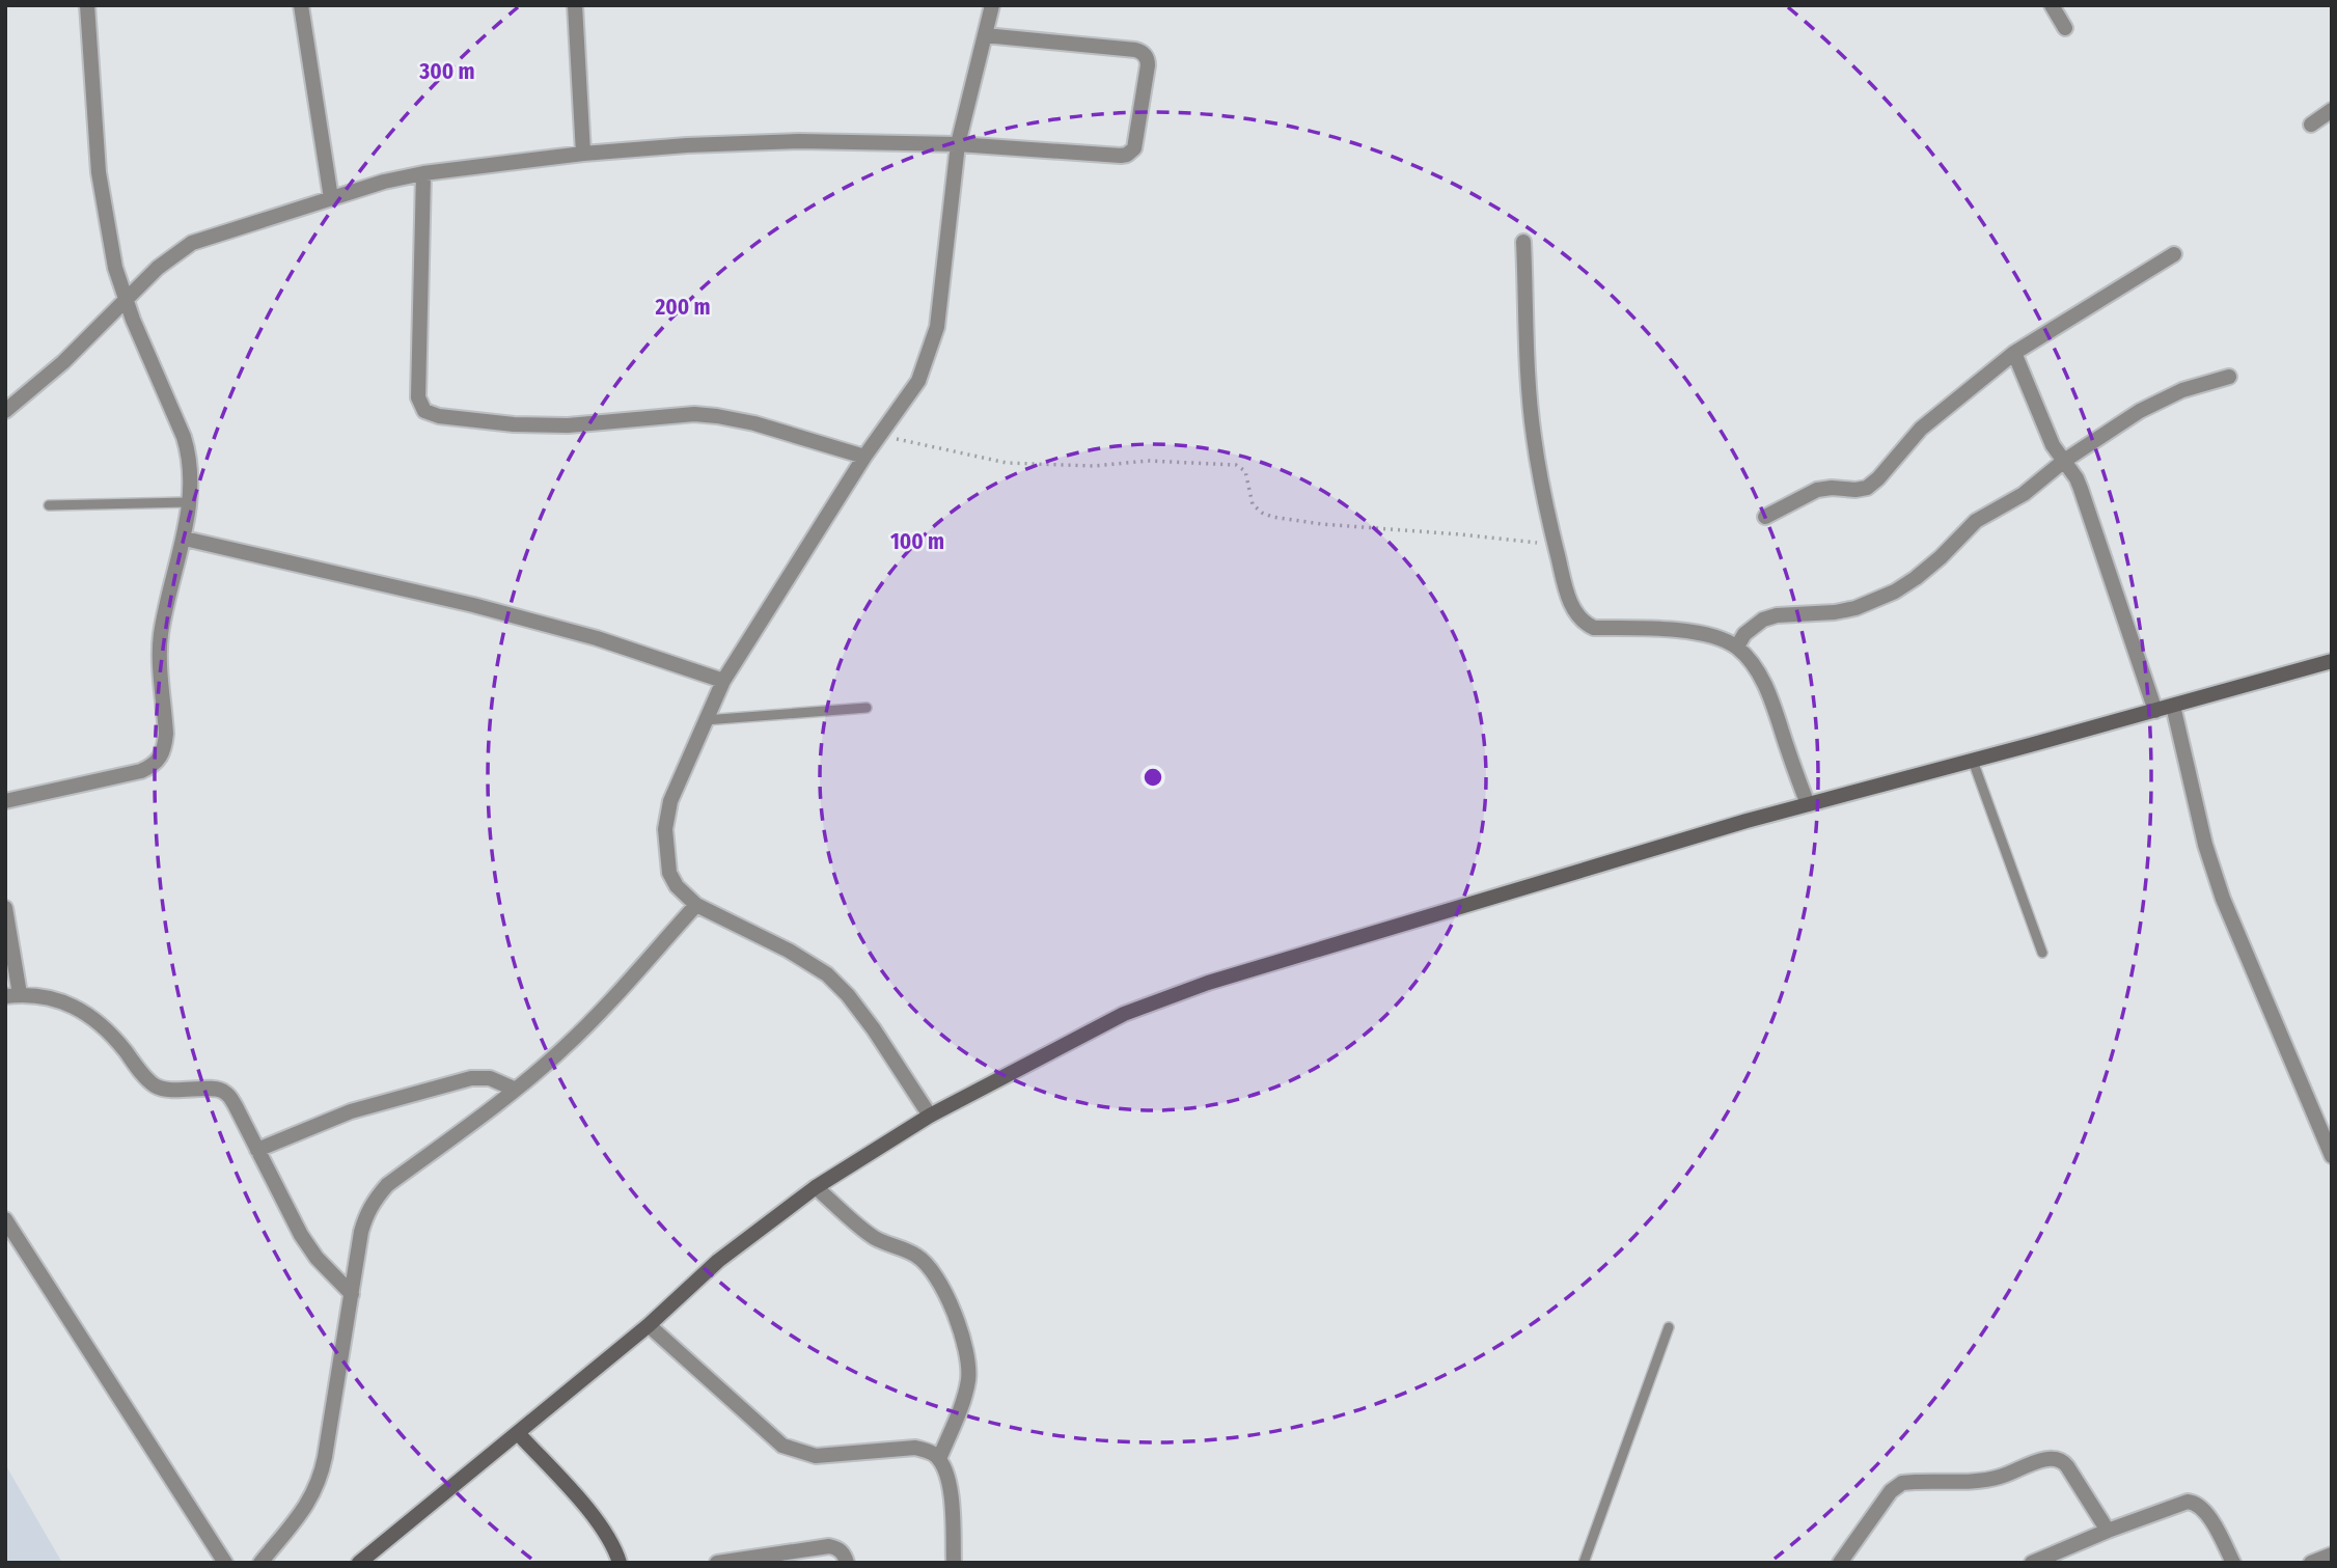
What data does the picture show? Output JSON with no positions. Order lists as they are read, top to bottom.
{
  "rings": ["300 m", "200 m", "100 m"]
}
